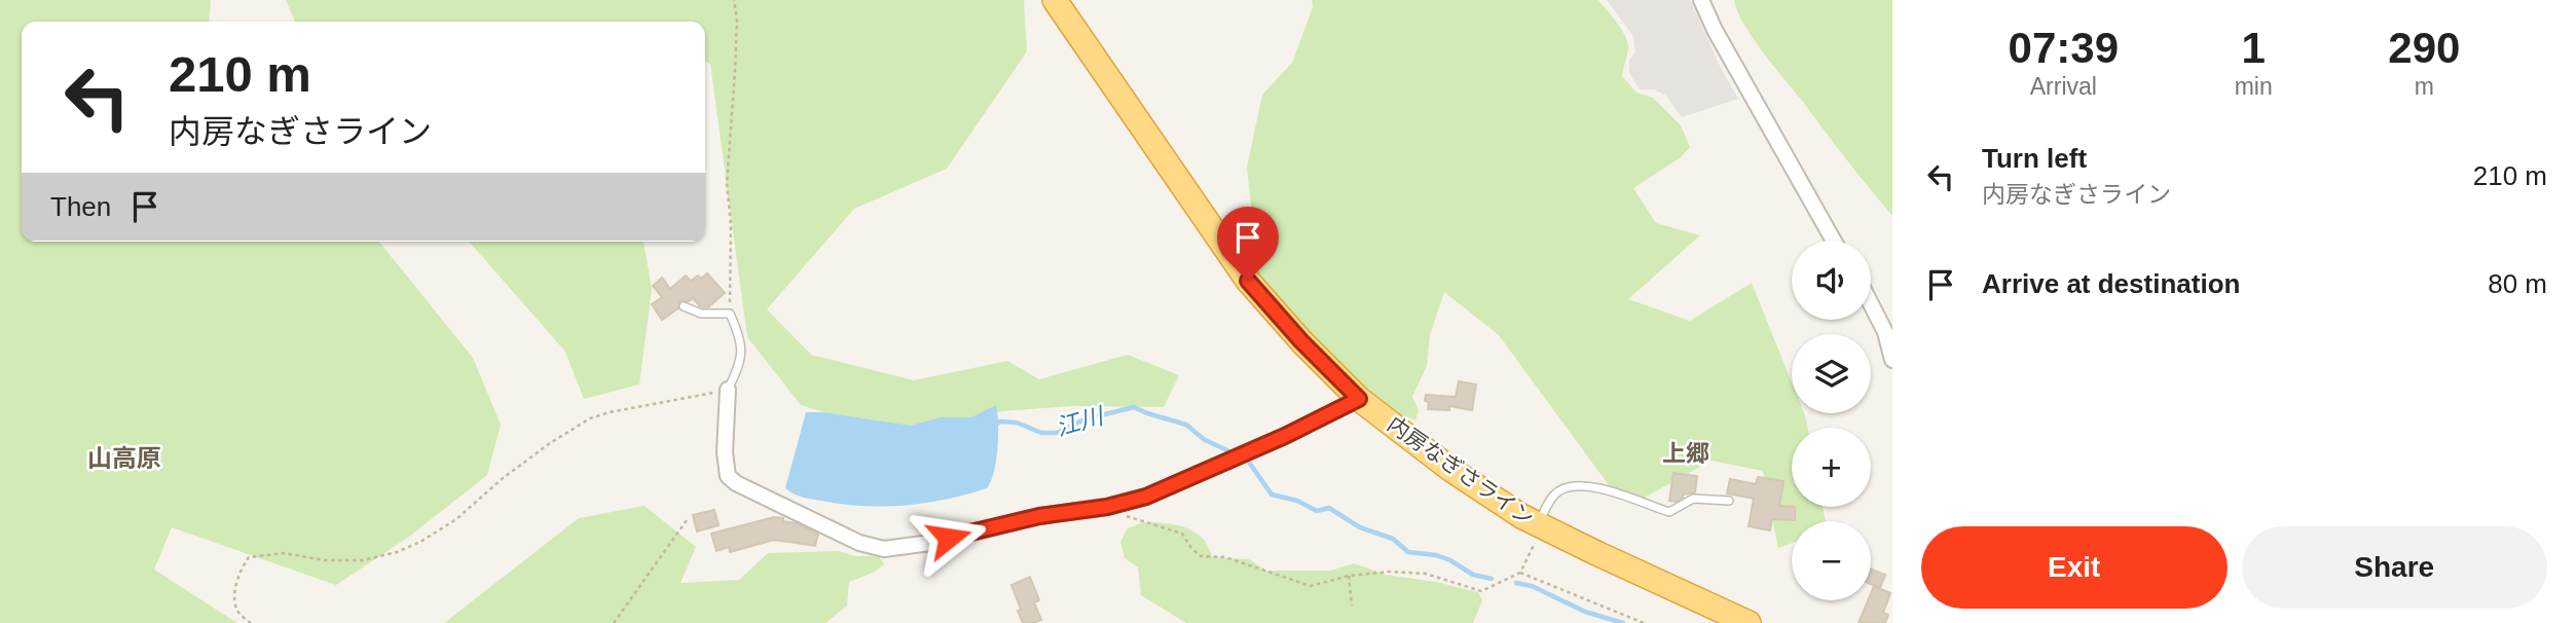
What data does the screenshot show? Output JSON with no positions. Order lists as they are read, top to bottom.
{
  "streets": {
    "highway": ["内房なぎさライン"]
  },
  "districts": ["上郷", "山高原"],
  "water": ["江川"],
  "page": {
    "eta": [
      "07:39",
      "Arrival",
      "1",
      "min",
      "290",
      "m"
    ],
    "turn": ["210 m", "内房なぎさライン"],
    "list": [
      {
        "name": "Turn left",
        "note": "内房なぎさライン",
        "value": "210 m"
      },
      {
        "name": "Arrive at destination",
        "value": "80 m"
      }
    ],
    "then": "Then",
    "map_buttons": ["+", "−"],
    "buttons": ["Exit", "Share"]
  }
}
